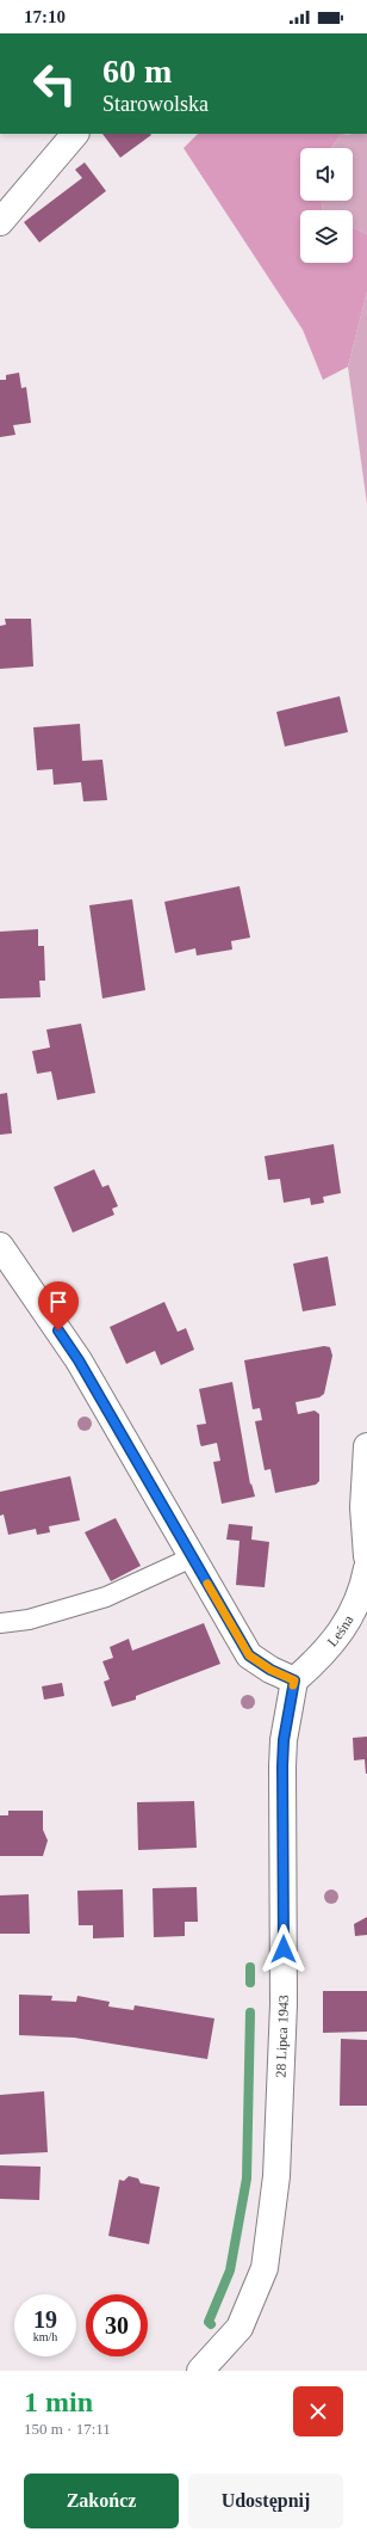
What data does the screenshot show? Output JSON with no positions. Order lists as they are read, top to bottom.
{
  "streets": {
    "street": ["Leśna", "28 Lipca 1943"]
  },
  "crossings": [
    ["Leśna", "28 Lipca 1943"]
  ],
  "page": {
    "status": "17:10",
    "turn": ["60 m", "Starowolska"],
    "speed": "19 km/h",
    "limit": "30",
    "heading": ["1 min", "150 m · 17:11"],
    "buttons": ["Zakończ", "Udostępnij"]
  }
}
